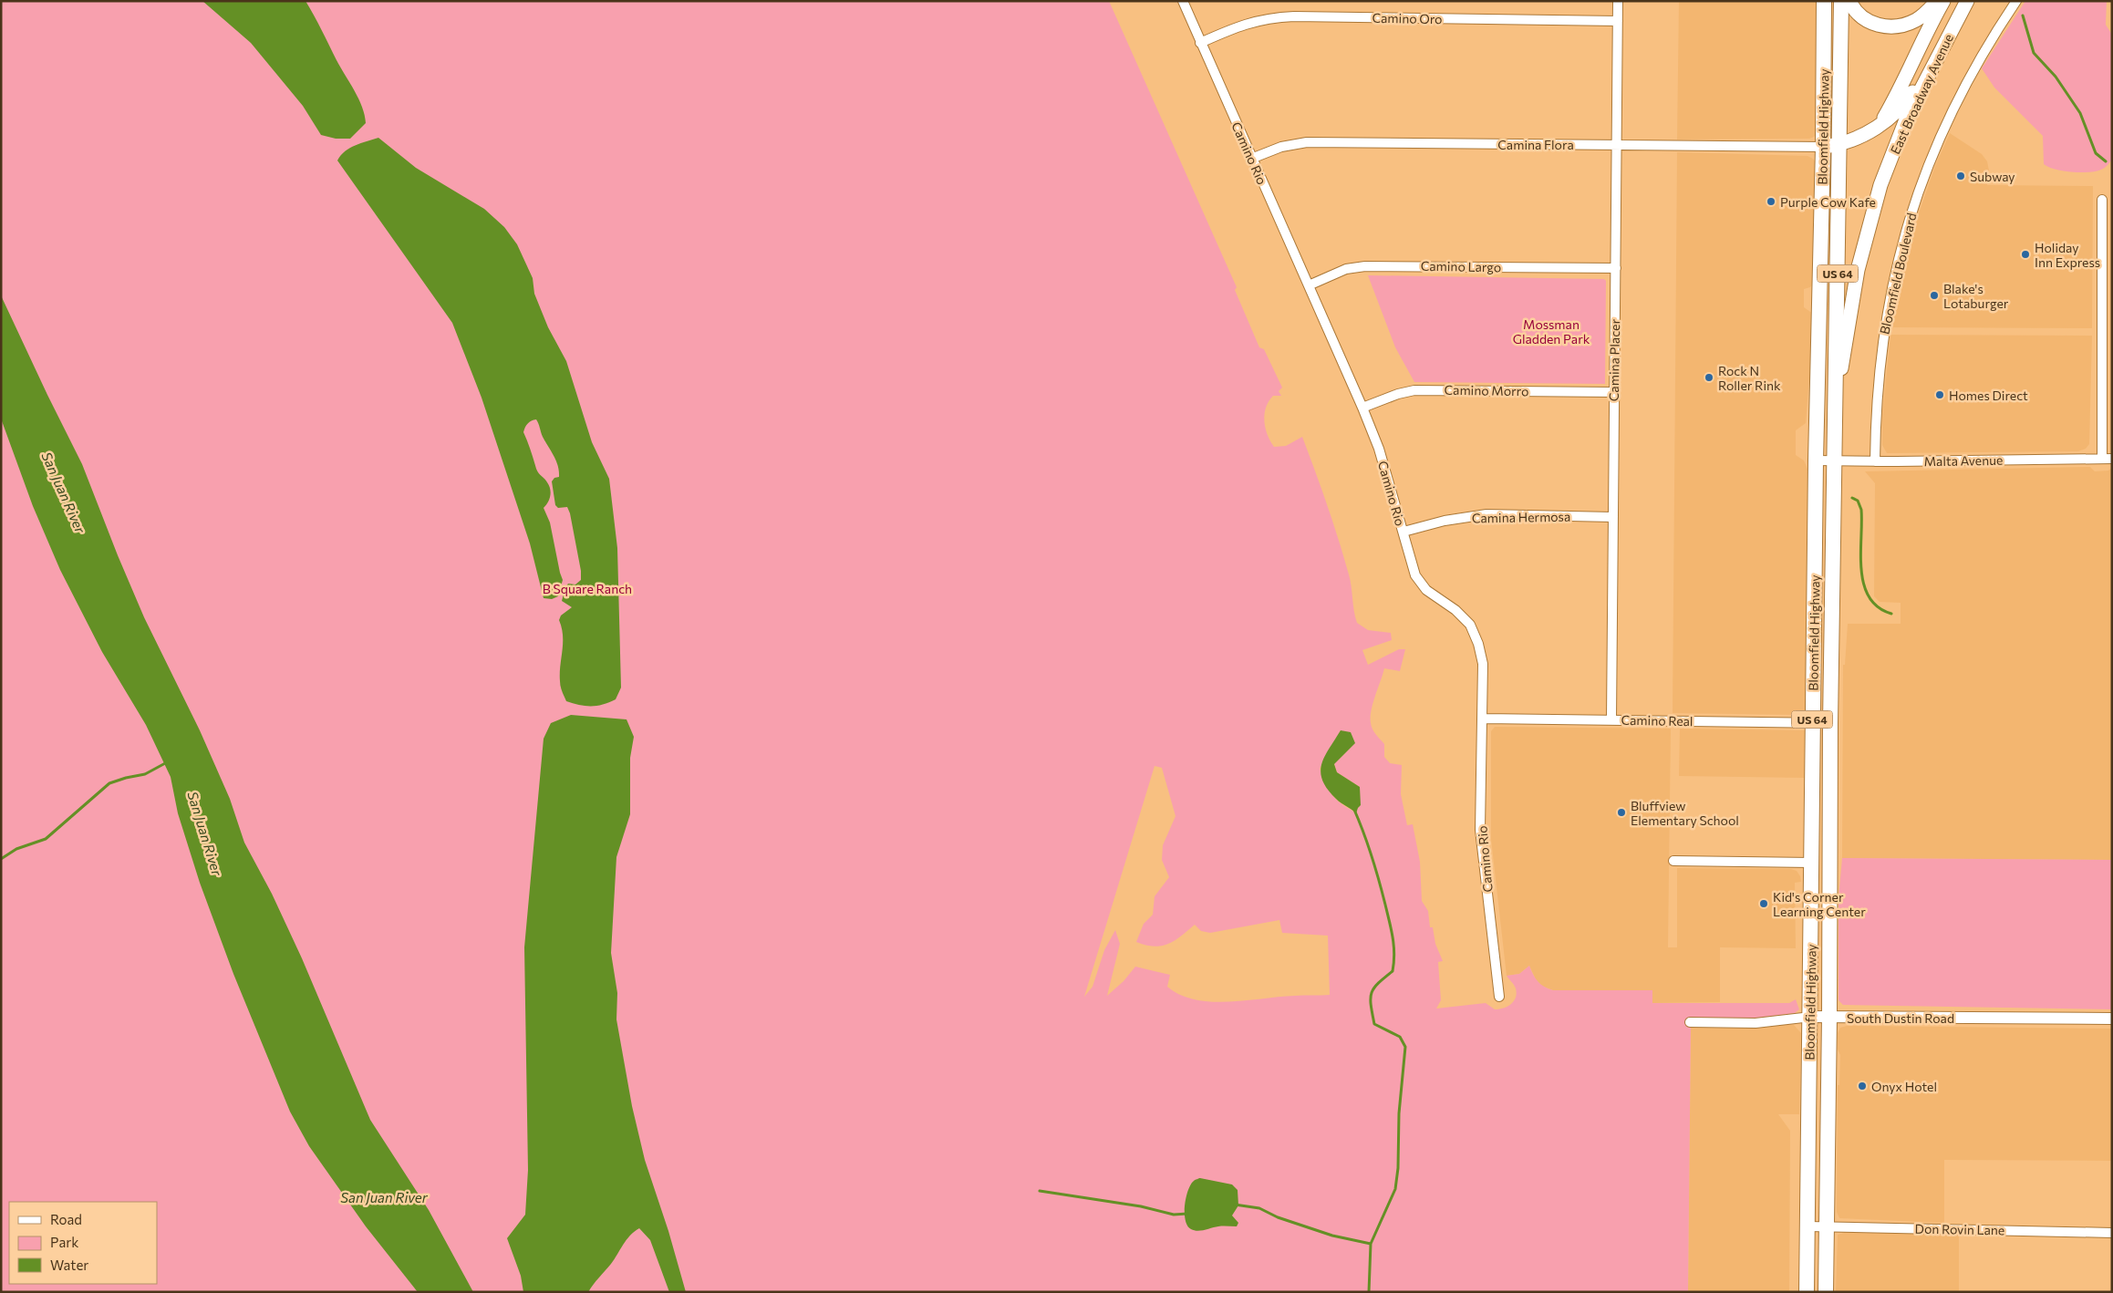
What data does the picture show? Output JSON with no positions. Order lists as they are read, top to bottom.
{
  "streets": {
    "highway": ["Bloomfield Highway", "US 64"],
    "main road": ["East Broadway Avenue"],
    "street": [
      "Camino Oro",
      "Camina Flora",
      "Camino Rio",
      "Camino Largo",
      "Bloomfield Boulevard",
      "Camina Placer",
      "Camino Morro",
      "Malta Avenue",
      "Camina Hermosa",
      "Camino Real",
      "South Dustin Road",
      "Don Rovin Lane"
    ]
  },
  "crossings": [
    ["Camino Oro", "Camino Rio"],
    ["Camino Oro", "Camina Placer"],
    ["East Broadway Avenue", "Bloomfield Highway"],
    ["East Broadway Avenue", "Camina Flora"],
    ["Bloomfield Highway", "Camina Flora"],
    ["Bloomfield Highway", "Malta Avenue"],
    ["Bloomfield Highway", "Camino Real"],
    ["Bloomfield Highway", "South Dustin Road"],
    ["Bloomfield Highway", "Don Rovin Lane"],
    ["Camina Flora", "Camino Rio"],
    ["Camina Flora", "Camina Placer"],
    ["Camino Rio", "Camino Largo"],
    ["Camino Rio", "Camino Morro"],
    ["Camino Rio", "Camina Hermosa"],
    ["Camino Rio", "Camino Real"],
    ["Camino Largo", "Camina Placer"],
    ["Bloomfield Boulevard", "Malta Avenue"],
    ["Camina Placer", "Camino Morro"],
    ["Camina Placer", "Camina Hermosa"],
    ["Camina Placer", "Camino Real"]
  ],
  "water": ["San Juan River"],
  "parks": ["Mossman Gladden Park", "B Square Ranch"],
  "places": [
    "Subway",
    "Purple Cow Kafe",
    "Holiday Inn Express",
    "Blake's Lotaburger",
    "Rock N Roller Rink",
    "Homes Direct",
    "Bluffview Elementary School",
    "Kid's Corner Learning Center",
    "Onyx Hotel"
  ],
  "legend": ["Road", "Park", "Water"]
}
